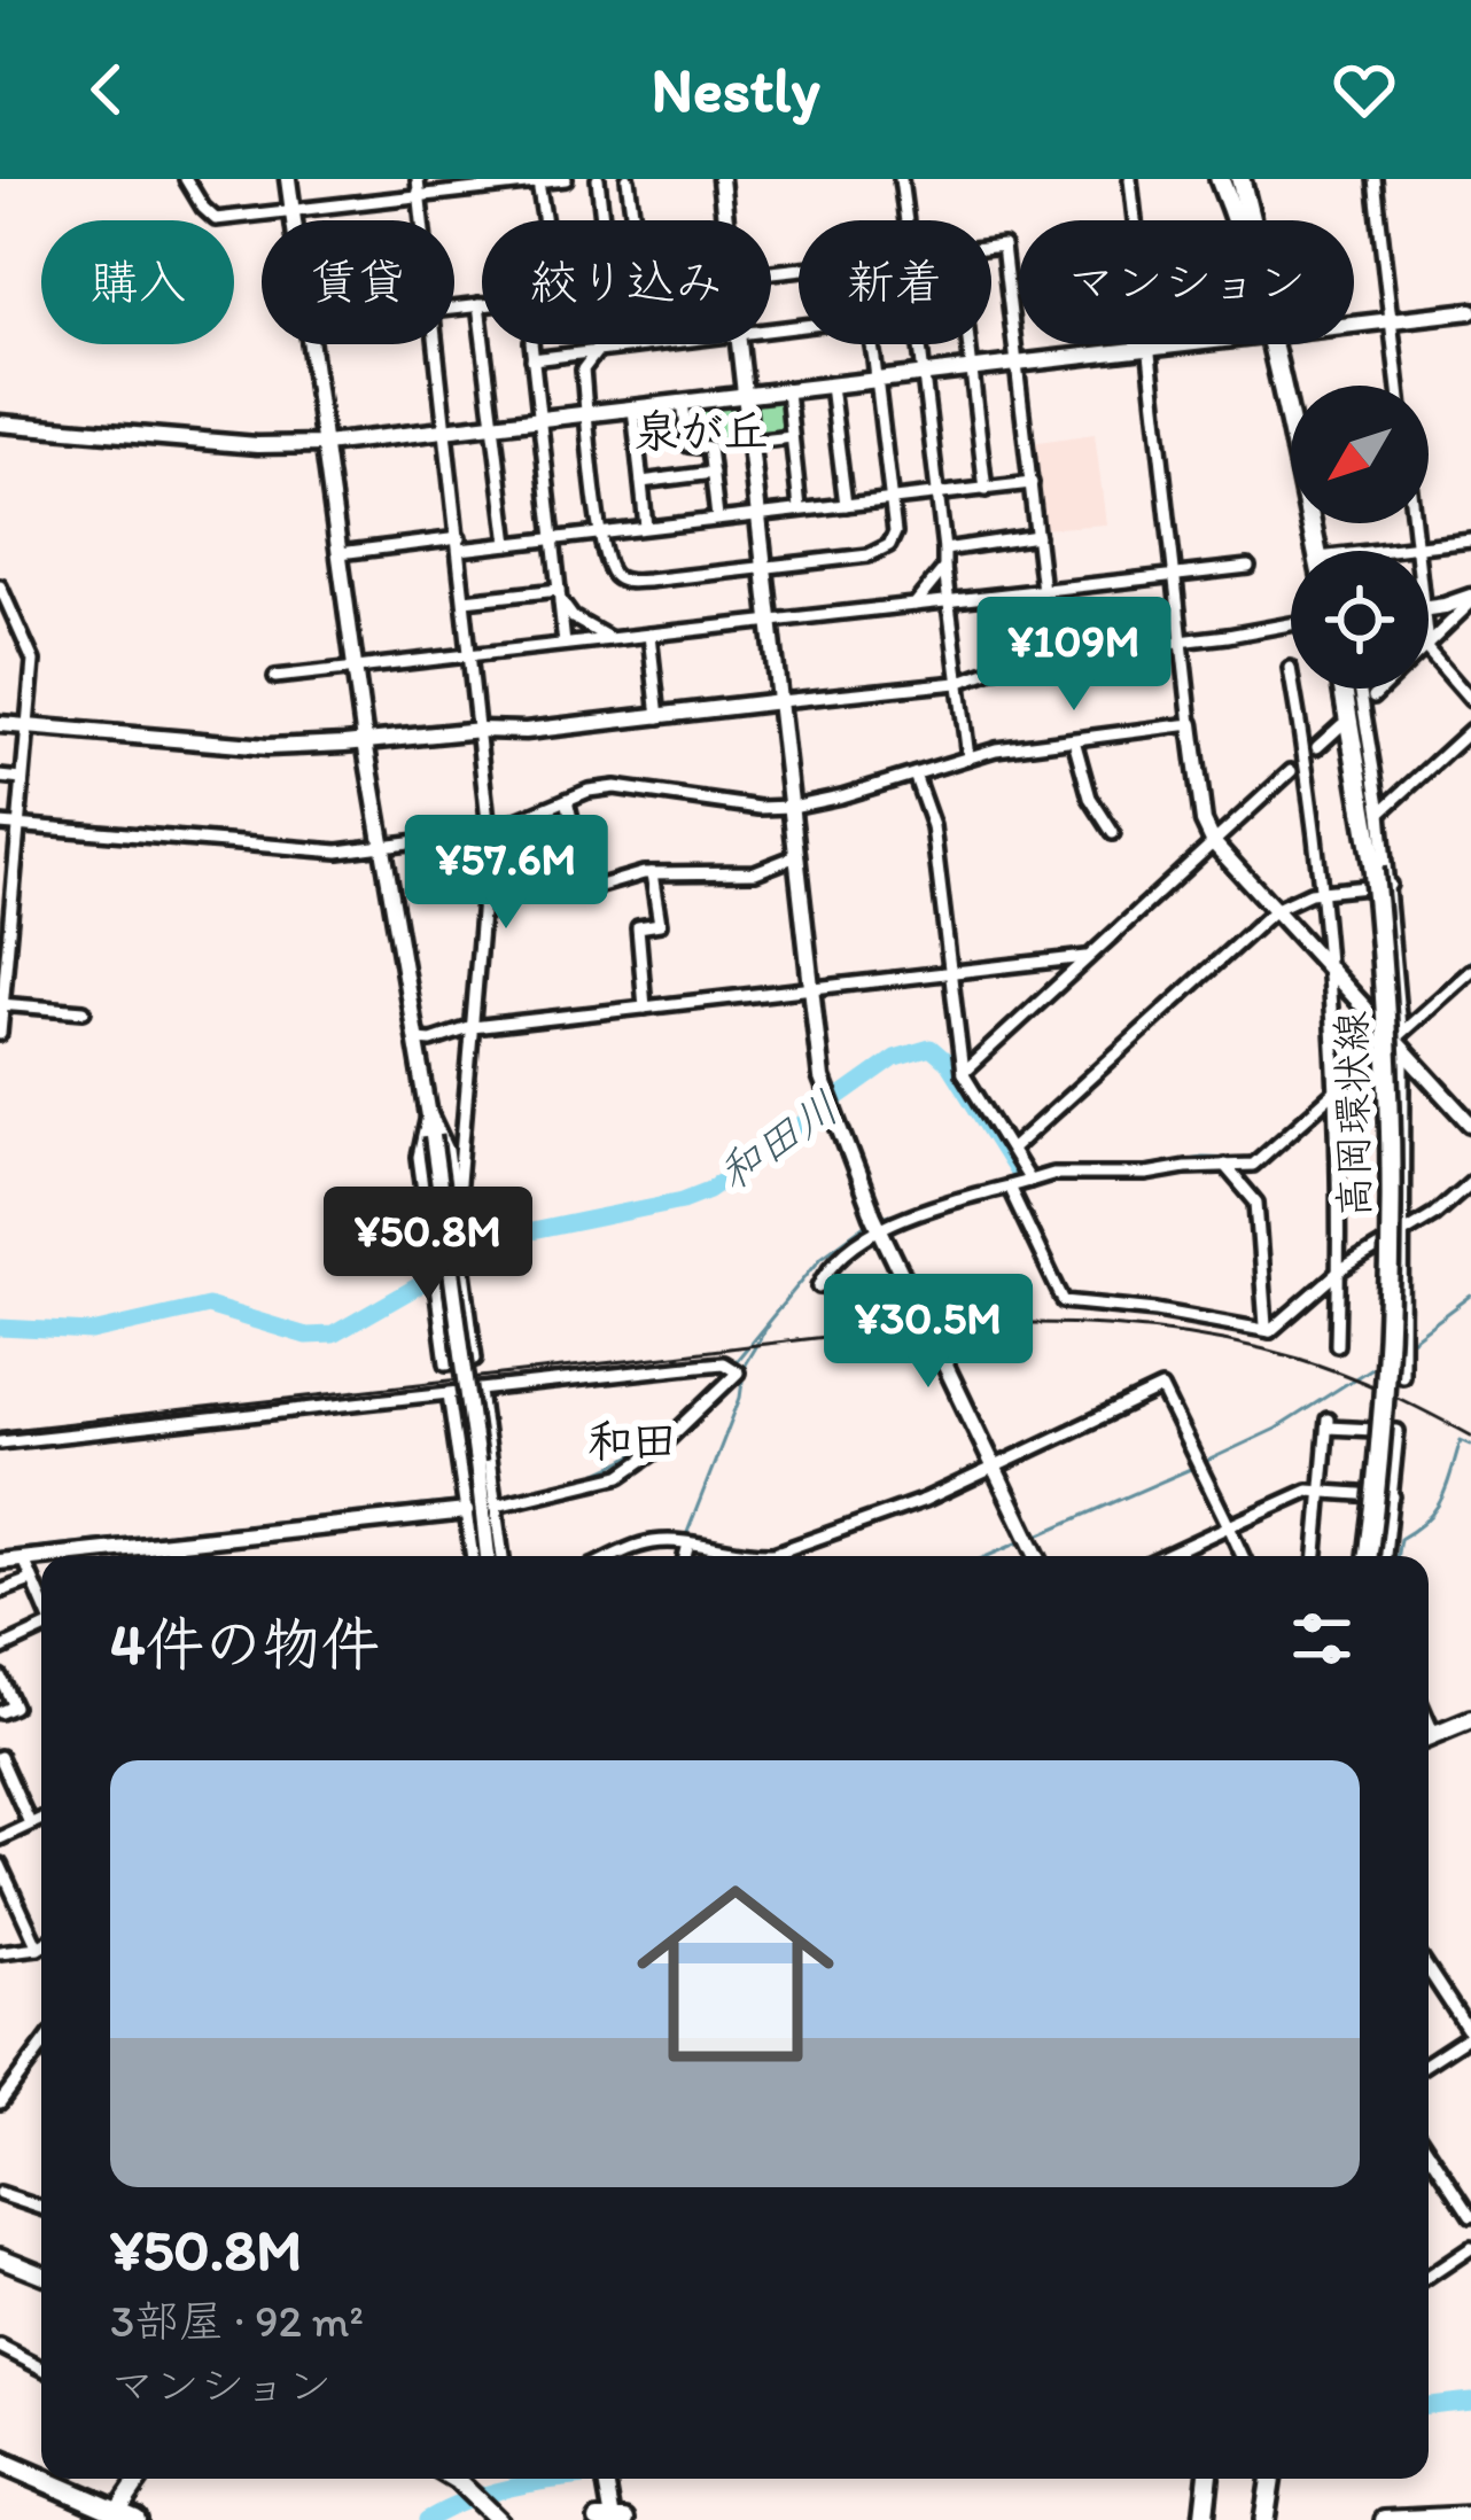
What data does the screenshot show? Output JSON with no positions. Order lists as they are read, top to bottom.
{
  "streets": {
    "main road": ["高岡環状線"]
  },
  "districts": ["泉が丘", "和田"],
  "water": ["和田川"],
  "north": "bottom left",
  "page": {
    "header": "Nestly",
    "chip": [
      "購入",
      "賃貸",
      "絞り込み",
      "新着",
      "マンション"
    ],
    "price": [
      "¥109M",
      "¥57.6M",
      "¥50.8M",
      "¥30.5M"
    ],
    "heading": "4件の物件",
    "list": [
      {
        "name": "¥50.8M",
        "note": "3部屋 · 92 m² · マンション"
      }
    ]
  }
}
